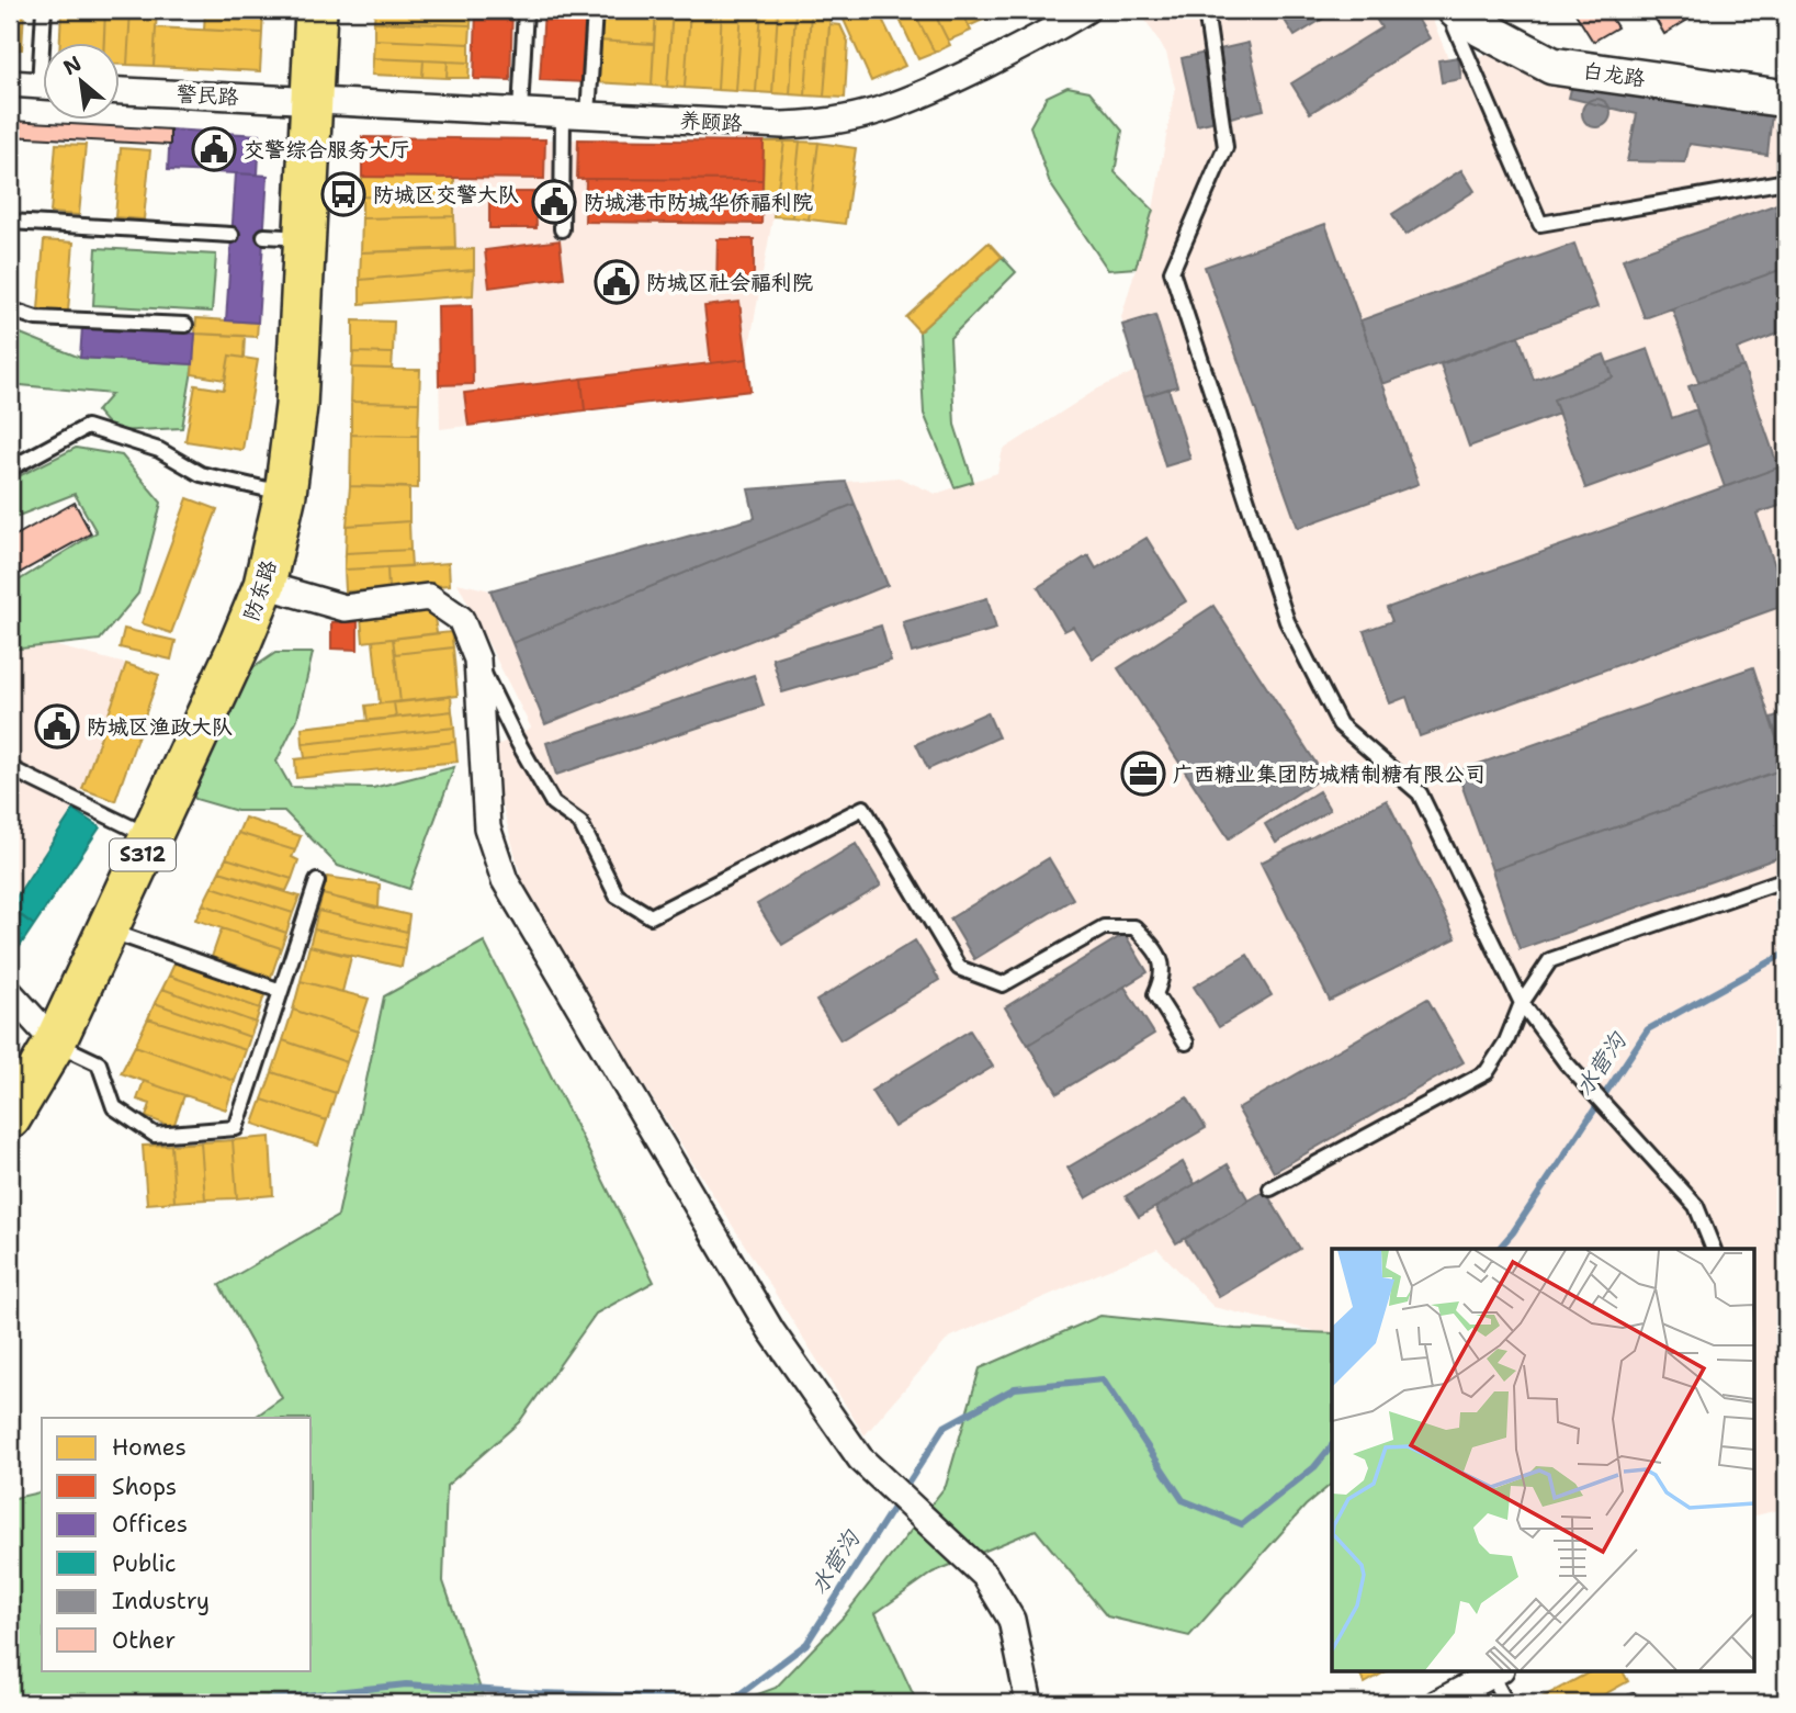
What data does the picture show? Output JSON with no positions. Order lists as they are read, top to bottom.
{
  "streets": {
    "main road": ["防东路", "S312"],
    "street": ["白龙路", "警民路", "养颐路"]
  },
  "crossings": [
    ["警民路", "养颐路"],
    ["警民路", "防东路"],
    ["养颐路", "防东路"]
  ],
  "water": ["水营沟"],
  "places": {
    "public building": [
      "交警综合服务大厅",
      "防城港市防城华侨福利院",
      "防城区社会福利院",
      "防城区渔政大队"
    ],
    "bus stop": ["防城区交警大队"],
    "office": ["广西糖业集团防城精制糖有限公司"]
  },
  "legend": [
    "Homes",
    "Shops",
    "Offices",
    "Public",
    "Industry",
    "Other"
  ],
  "north": "top left"
}
